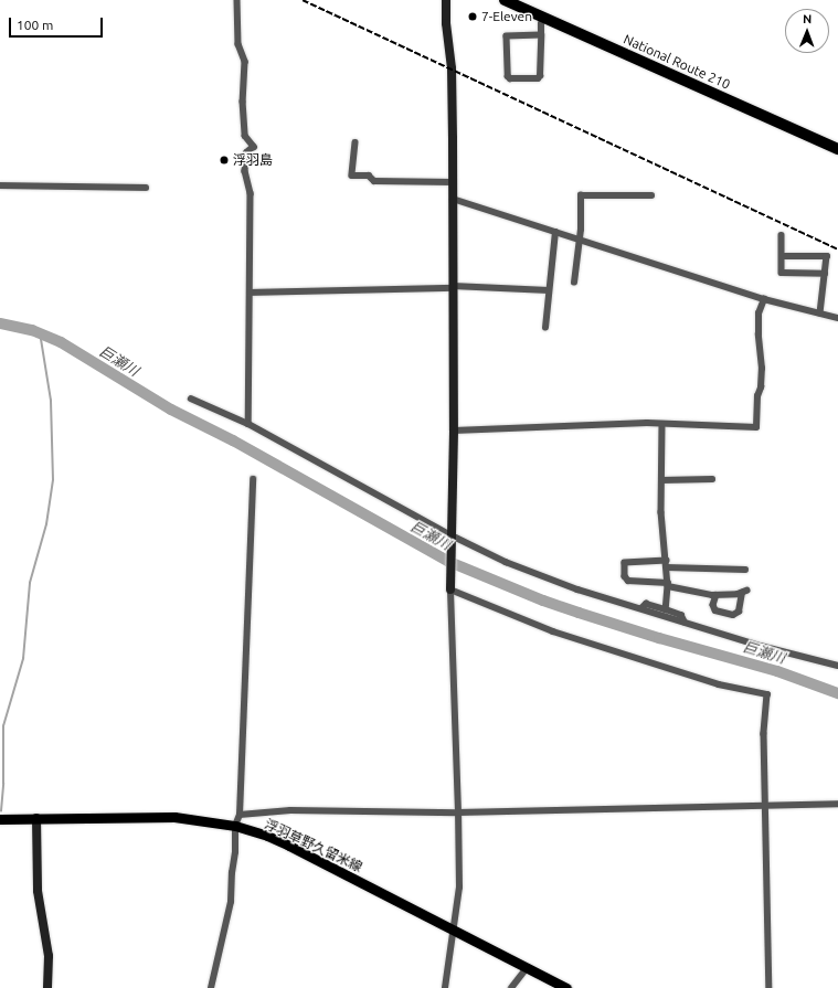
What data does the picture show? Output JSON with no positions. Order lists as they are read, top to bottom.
{
  "streets": {
    "highway": ["National Route 210"],
    "main road": ["浮羽草野久留米線"]
  },
  "water": ["巨瀬川"],
  "places": ["7-Eleven", "浮羽島"],
  "scale_bar": "100 m",
  "north": "top"
}
